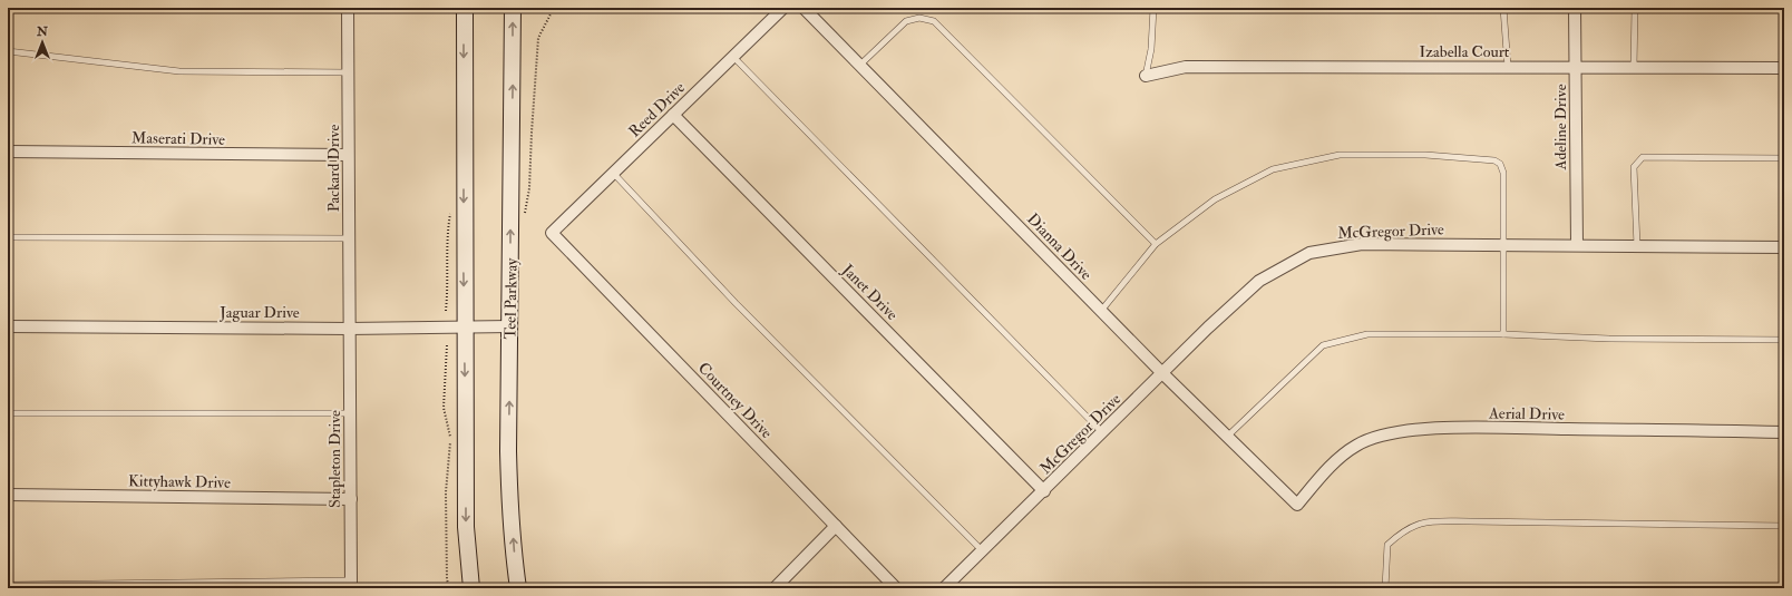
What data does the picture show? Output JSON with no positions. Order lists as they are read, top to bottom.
{
  "streets": {
    "main road": ["Teel Parkway"],
    "street": [
      "Izabella Court",
      "Reed Drive",
      "Adeline Drive",
      "Maserati Drive",
      "Packard Drive",
      "McGregor Drive",
      "Dianna Drive",
      "Janet Drive",
      "Jaguar Drive",
      "Courtney Drive",
      "Aerial Drive",
      "Stapleton Drive",
      "Kittyhawk Drive"
    ]
  },
  "crossings": [
    ["Izabella Court", "Adeline Drive"],
    ["Reed Drive", "Janet Drive"],
    ["Reed Drive", "Courtney Drive"],
    ["Adeline Drive", "McGregor Drive"],
    ["Maserati Drive", "Packard Drive"],
    ["Packard Drive", "Jaguar Drive"],
    ["Packard Drive", "Stapleton Drive"],
    ["McGregor Drive", "Dianna Drive"],
    ["McGregor Drive", "Janet Drive"],
    ["Dianna Drive", "Aerial Drive"],
    ["Teel Parkway", "Jaguar Drive"],
    ["Jaguar Drive", "Stapleton Drive"],
    ["Stapleton Drive", "Kittyhawk Drive"]
  ],
  "north": "top"
}
